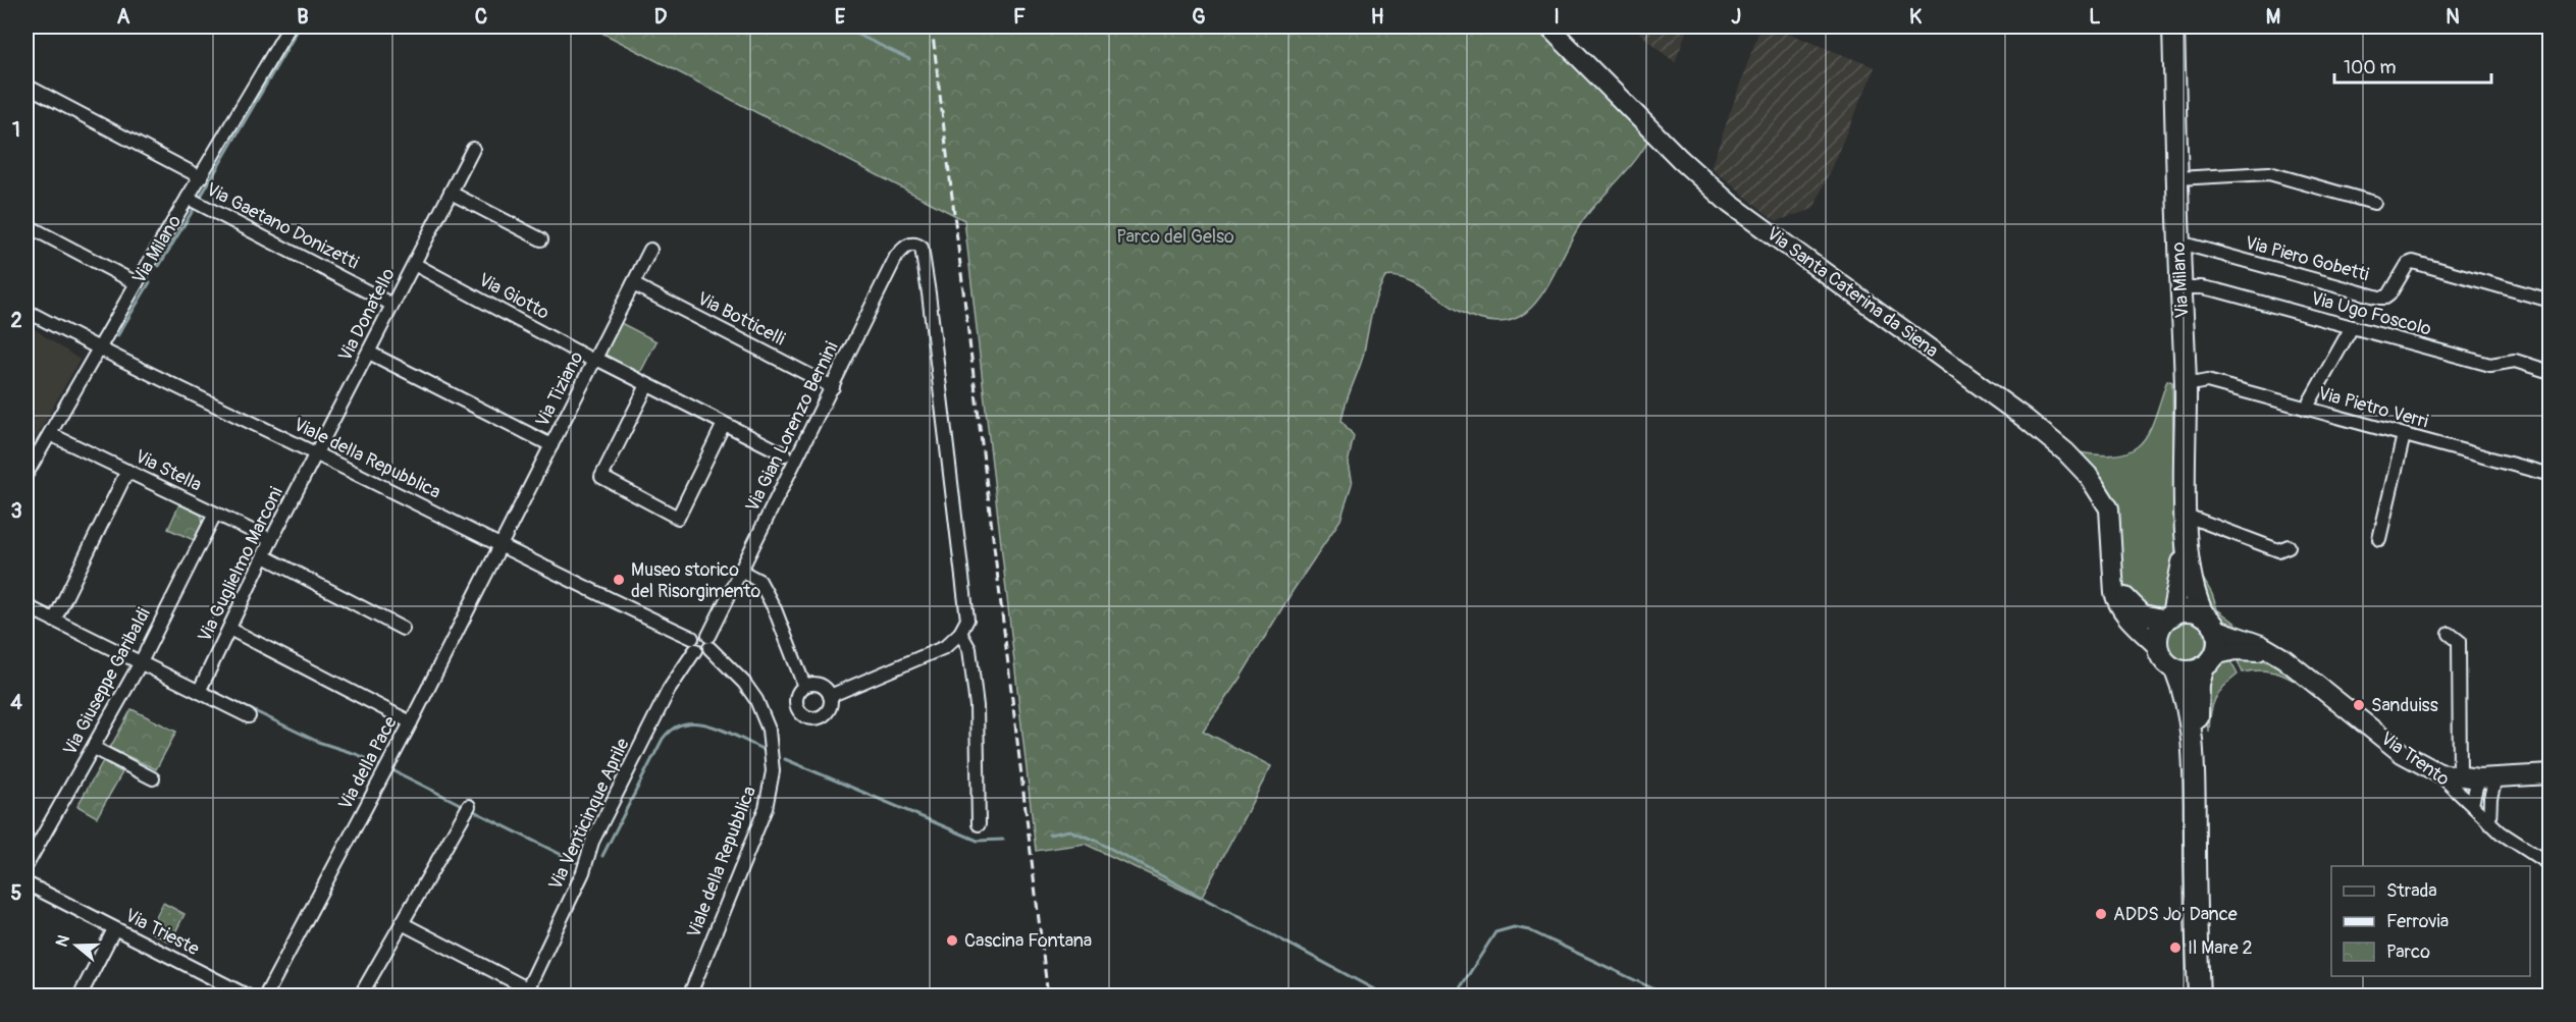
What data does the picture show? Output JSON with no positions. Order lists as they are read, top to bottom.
{
  "streets": {
    "main road": ["Via Milano"],
    "street": [
      "Via Gaetano Donizetti",
      "Via Piero Gobetti",
      "Via Santa Caterina da Siena",
      "Via Giotto",
      "Via Ugo Foscolo",
      "Via Donatello",
      "Via Botticelli",
      "Via Tiziano",
      "Via Pietro Verri",
      "Via Gian Lorenzo Bernini",
      "Viale della Repubblica",
      "Via Stella",
      "Via Guglielmo Marconi",
      "Via Giuseppe Garibaldi",
      "Via Trento",
      "Via della Pace",
      "Via Venticinque Aprile",
      "Via Trieste"
    ]
  },
  "crossings": [
    ["Via Gaetano Donizetti", "Via Milano"],
    ["Via Gaetano Donizetti", "Via Donatello"],
    ["Via Milano", "Via Piero Gobetti"],
    ["Via Milano", "Via Ugo Foscolo"],
    ["Via Milano", "Via Pietro Verri"],
    ["Via Milano", "Viale della Repubblica"],
    ["Via Milano", "Via Stella"],
    ["Via Santa Caterina da Siena", "Via Trento"],
    ["Via Giotto", "Via Donatello"],
    ["Via Giotto", "Via Tiziano"],
    ["Via Donatello", "Viale della Repubblica"],
    ["Via Donatello", "Via Guglielmo Marconi"],
    ["Via Botticelli", "Via Tiziano"],
    ["Via Botticelli", "Via Gian Lorenzo Bernini"],
    ["Via Tiziano", "Viale della Repubblica"],
    ["Via Tiziano", "Via della Pace"],
    ["Via Gian Lorenzo Bernini", "Viale della Repubblica"],
    ["Viale della Repubblica", "Via Guglielmo Marconi"],
    ["Viale della Repubblica", "Via della Pace"],
    ["Viale della Repubblica", "Via Venticinque Aprile"],
    ["Via Stella", "Via Guglielmo Marconi"],
    ["Via Stella", "Via Giuseppe Garibaldi"]
  ],
  "parks": ["Parco del Gelso"],
  "places": [
    "Museo storico del Risorgimento",
    "Sanduiss",
    "ADDS Jo' Dance",
    "Cascina Fontana",
    "Il Mare 2"
  ],
  "legend": ["Strada", "Ferrovia", "Parco"],
  "scale_bar": "100 m",
  "north": "left",
  "grid": {
    "columns": [
      "A",
      "B",
      "C",
      "D",
      "E",
      "F",
      "G",
      "H",
      "I",
      "J",
      "K",
      "L",
      "M",
      "N"
    ],
    "rows": [
      "1",
      "2",
      "3",
      "4",
      "5"
    ]
  }
}
